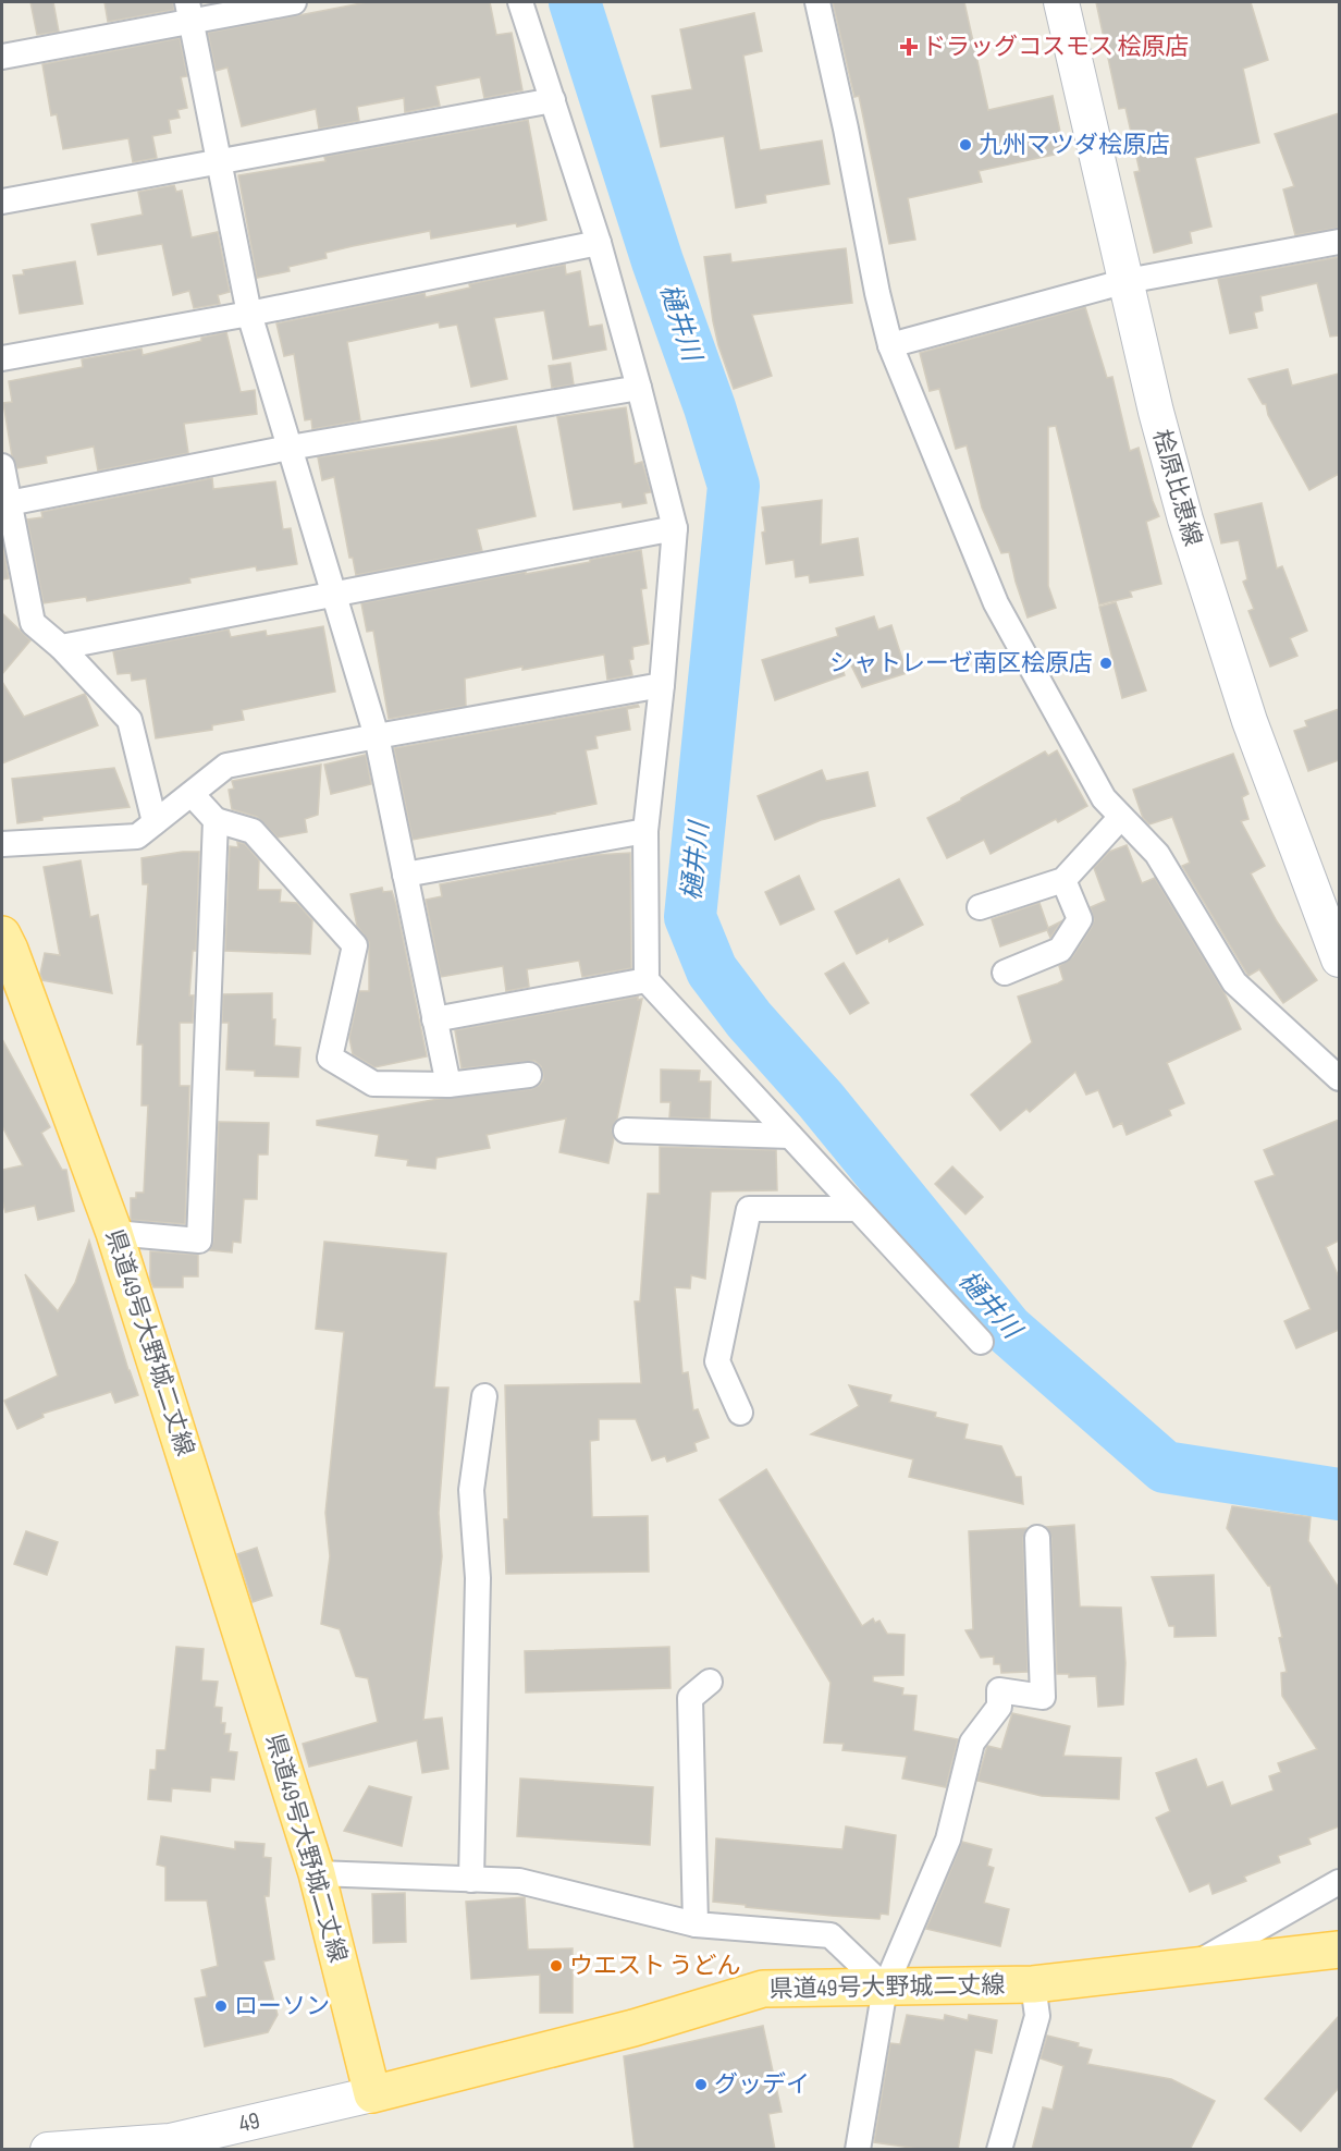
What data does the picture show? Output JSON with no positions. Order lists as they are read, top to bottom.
{
  "streets": {
    "main road": ["桧原比恵線", "県道49号大野城二丈線", "49"]
  },
  "crossings": [
    ["県道49号大野城二丈線", "49"]
  ],
  "water": ["樋井川"],
  "places": {
    "health": ["ドラッグコスモス 桧原店"],
    "other": [
      "九州マツダ桧原店",
      "シャトレーゼ南区桧原店",
      "ウエスト うどん",
      "ローソン",
      "グッデイ"
    ]
  }
}
